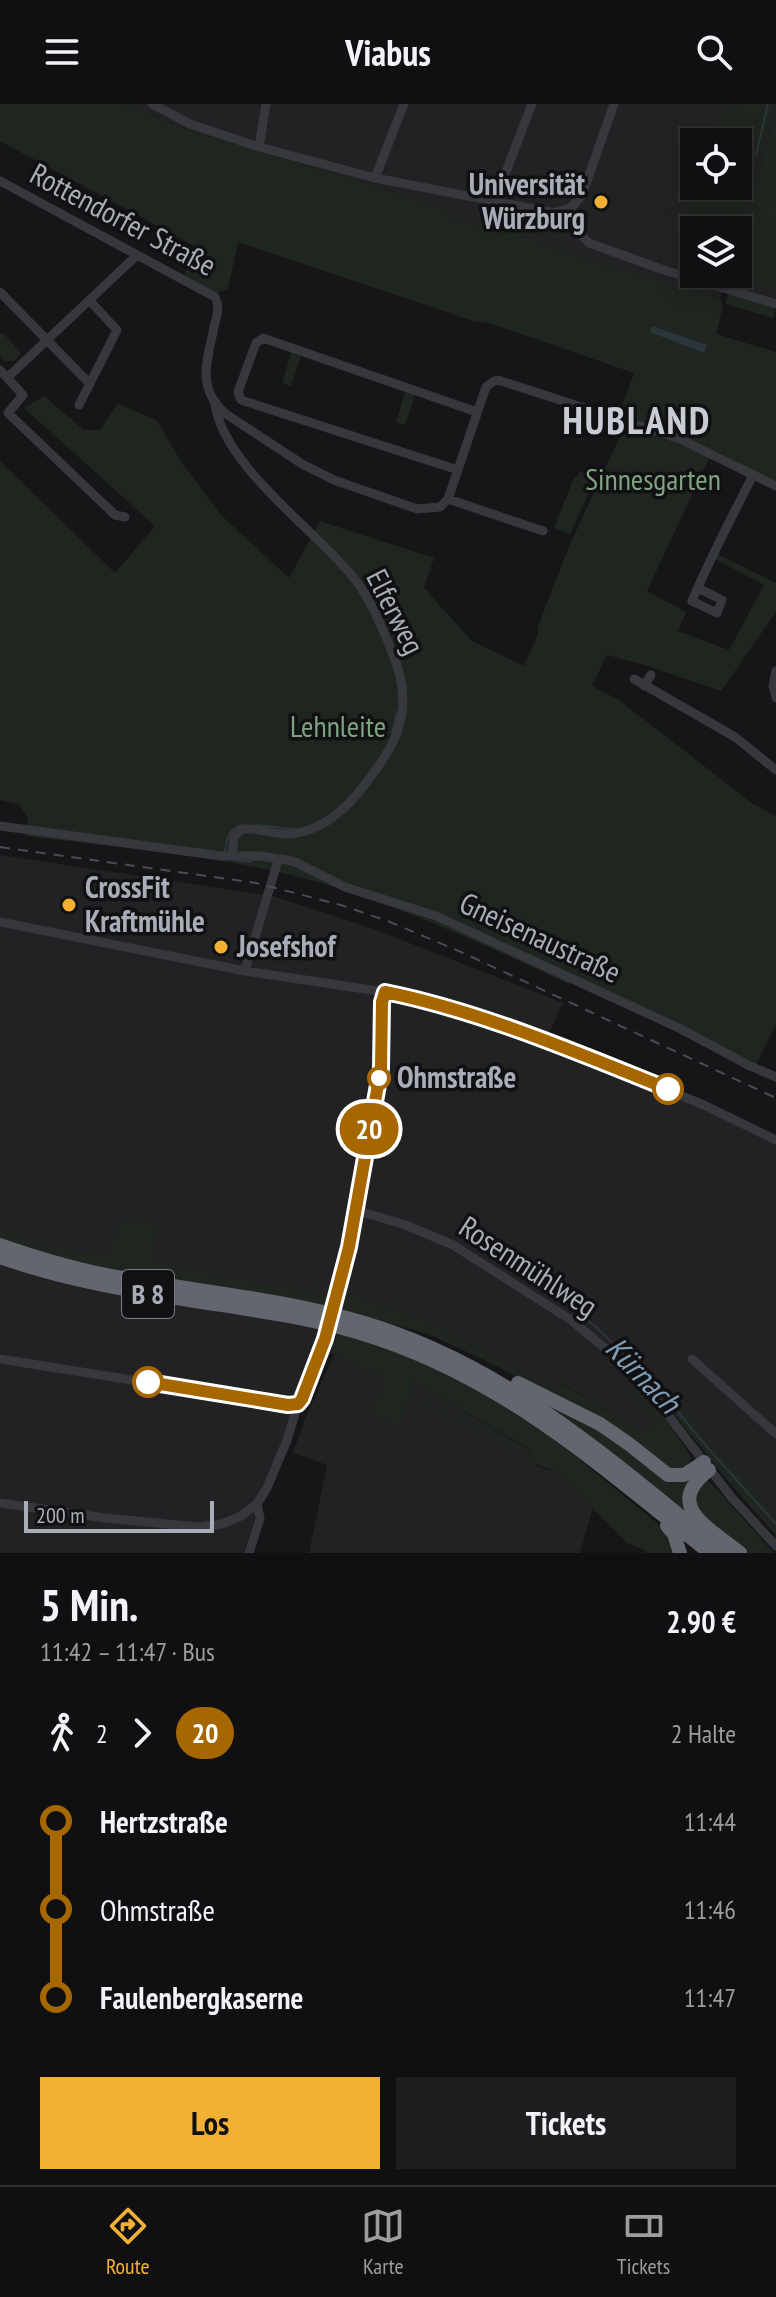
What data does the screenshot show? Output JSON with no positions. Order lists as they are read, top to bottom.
{
  "streets": {
    "highway": ["B 8"],
    "street": [
      "Rottendorfer Straße",
      "Elferweg",
      "Gneisenaustraße",
      "Rosenmühlweg"
    ]
  },
  "crossings": [
    ["Rottendorfer Straße", "Elferweg"],
    ["Rosenmühlweg", "B 8"]
  ],
  "districts": ["HUBLAND"],
  "water": ["Kürnach"],
  "parks": ["Sinnesgarten", "Lehnleite"],
  "places": [
    "Universität Würzburg",
    "CrossFit Kraftmühle",
    "Josefshof",
    "Ohmstraße"
  ],
  "lines": ["bus line 20"],
  "scale_bar": "200 m",
  "page": {
    "header": "Viabus",
    "on_map": "20",
    "scale": "200 m",
    "heading": ["5 Min.", "11:42 – 11:47 · Bus", "2.90 €"],
    "legs": ["2", "20", "2 Halte"],
    "list": [
      {
        "name": "Hertzstraße",
        "value": "11:44"
      },
      {
        "name": "Ohmstraße",
        "value": "11:46"
      },
      {
        "name": "Faulenbergkaserne",
        "value": "11:47"
      }
    ],
    "buttons": ["Los", "Tickets"],
    "tabs": ["Route", "Karte", "Tickets"]
  }
}
